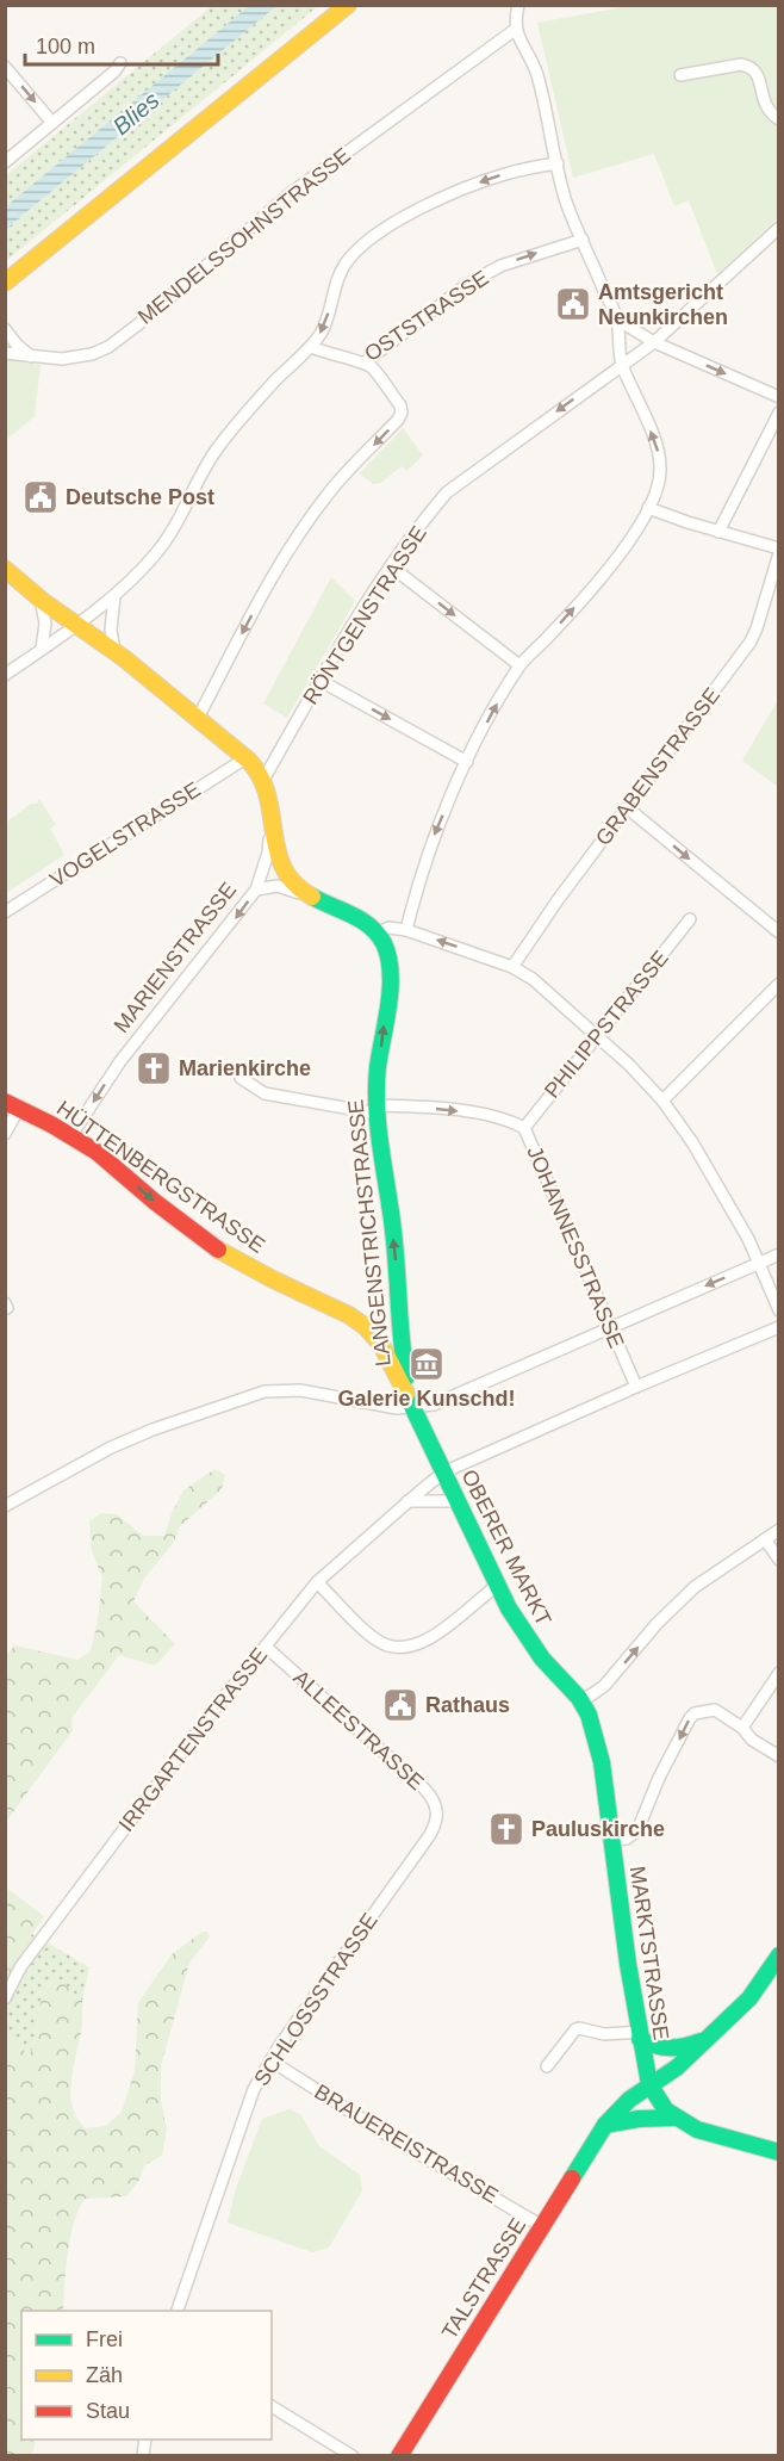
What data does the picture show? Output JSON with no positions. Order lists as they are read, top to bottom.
{
  "streets": {
    "street": [
      "MENDELSSOHNSTRASSE",
      "OSTSTRASSE",
      "RÖNTGENSTRASSE",
      "GRABENSTRASSE",
      "VOGELSTRASSE",
      "MARIENSTRASSE",
      "PHILIPPSTRASSE",
      "HÜTTENBERGSTRASSE",
      "LANGENSTRICHSTRASSE",
      "JOHANNESSTRASSE",
      "OBERER MARKT",
      "ALLEESTRASSE",
      "IRRGARTENSTRASSE",
      "MARKTSTRASSE",
      "SCHLOSSSTRASSE",
      "BRAUEREISTRASSE",
      "TALSTRASSE"
    ]
  },
  "crossings": [
    ["RÖNTGENSTRASSE", "MARIENSTRASSE"],
    ["VOGELSTRASSE", "MARIENSTRASSE"],
    ["MARIENSTRASSE", "HÜTTENBERGSTRASSE"],
    ["PHILIPPSTRASSE", "JOHANNESSTRASSE"],
    ["HÜTTENBERGSTRASSE", "LANGENSTRICHSTRASSE"],
    ["HÜTTENBERGSTRASSE", "OBERER MARKT"],
    ["LANGENSTRICHSTRASSE", "JOHANNESSTRASSE"],
    ["LANGENSTRICHSTRASSE", "OBERER MARKT"],
    ["JOHANNESSTRASSE", "IRRGARTENSTRASSE"],
    ["OBERER MARKT", "IRRGARTENSTRASSE"],
    ["OBERER MARKT", "MARKTSTRASSE"],
    ["ALLEESTRASSE", "IRRGARTENSTRASSE"],
    ["ALLEESTRASSE", "SCHLOSSSTRASSE"],
    ["MARKTSTRASSE", "TALSTRASSE"],
    ["SCHLOSSSTRASSE", "BRAUEREISTRASSE"],
    ["BRAUEREISTRASSE", "TALSTRASSE"]
  ],
  "one_way": [
    "RÖNTGENSTRASSE",
    "MARIENSTRASSE",
    "HÜTTENBERGSTRASSE",
    "LANGENSTRICHSTRASSE"
  ],
  "water": ["Blies"],
  "places": {
    "public building": ["Amtsgericht Neunkirchen", "Deutsche Post", "Rathaus"],
    "church": ["Marienkirche", "Pauluskirche"],
    "museum": ["Galerie Kunschd!"]
  },
  "legend": ["Frei", "Zäh", "Stau"],
  "scale_bar": "100 m"
}
